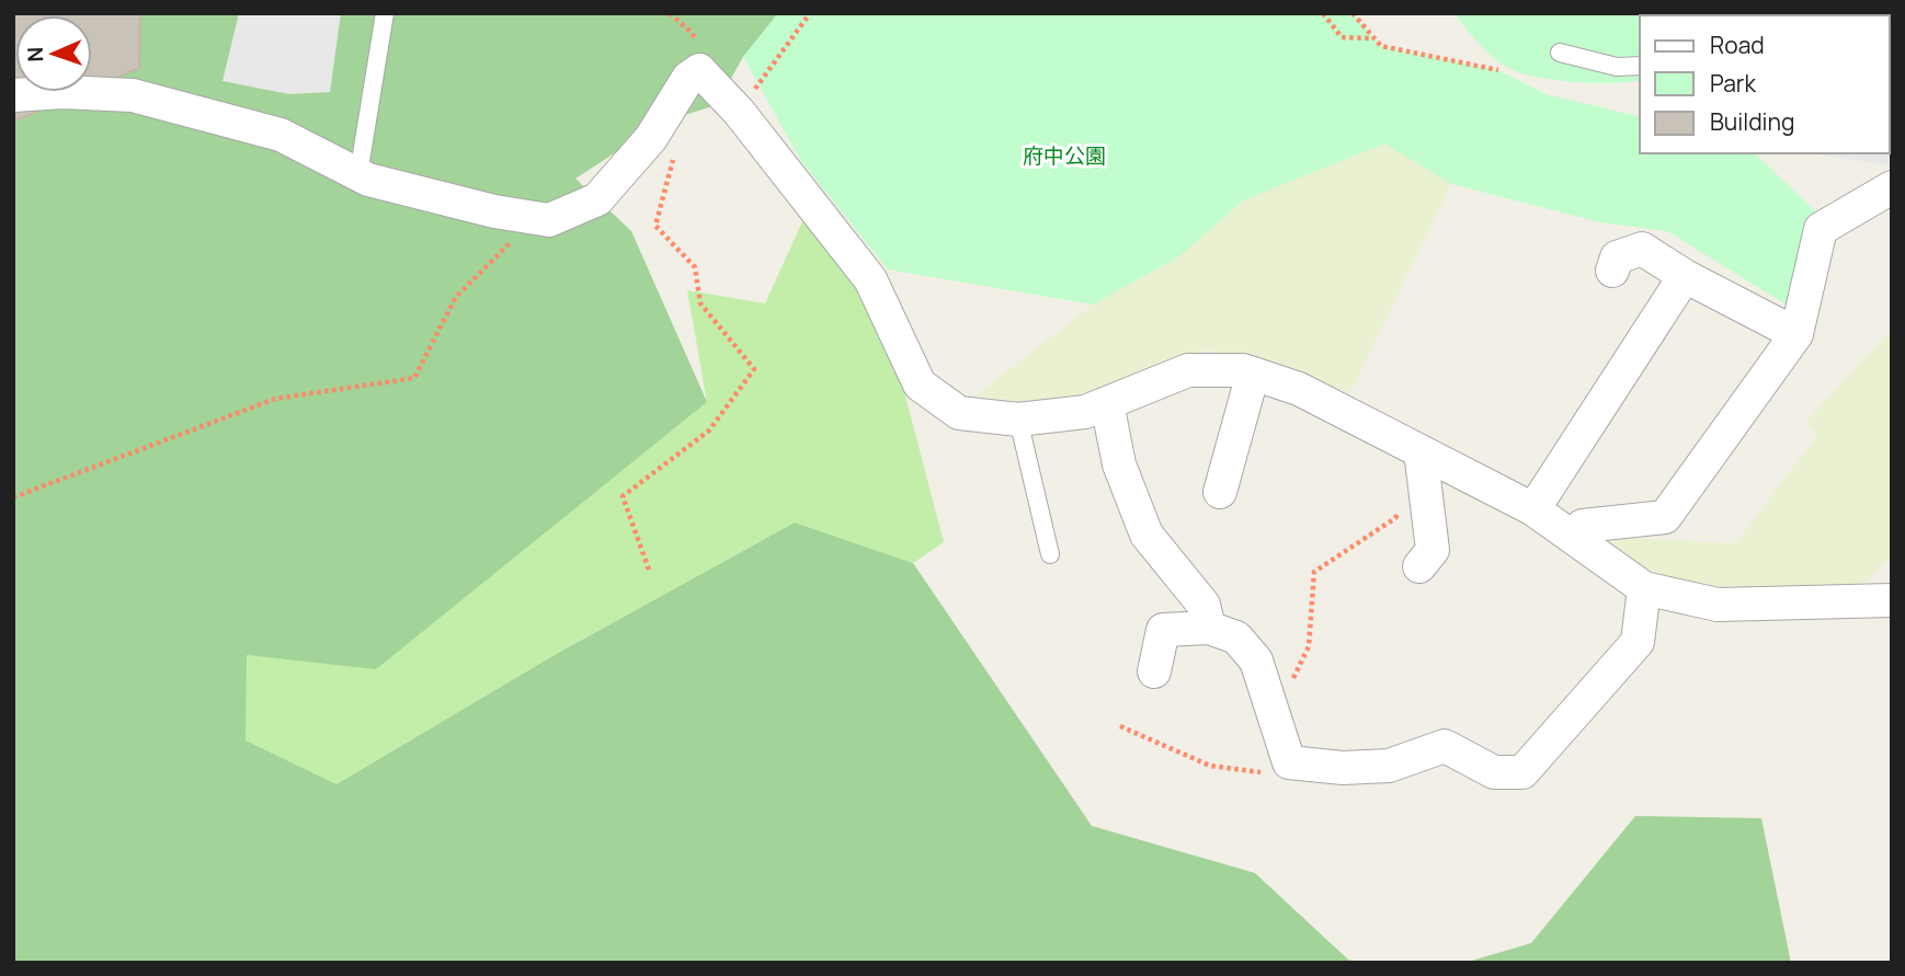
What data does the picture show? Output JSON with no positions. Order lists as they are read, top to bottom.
{
  "parks": ["府中公園"],
  "legend": ["Road", "Park", "Building"],
  "north": "left"
}
